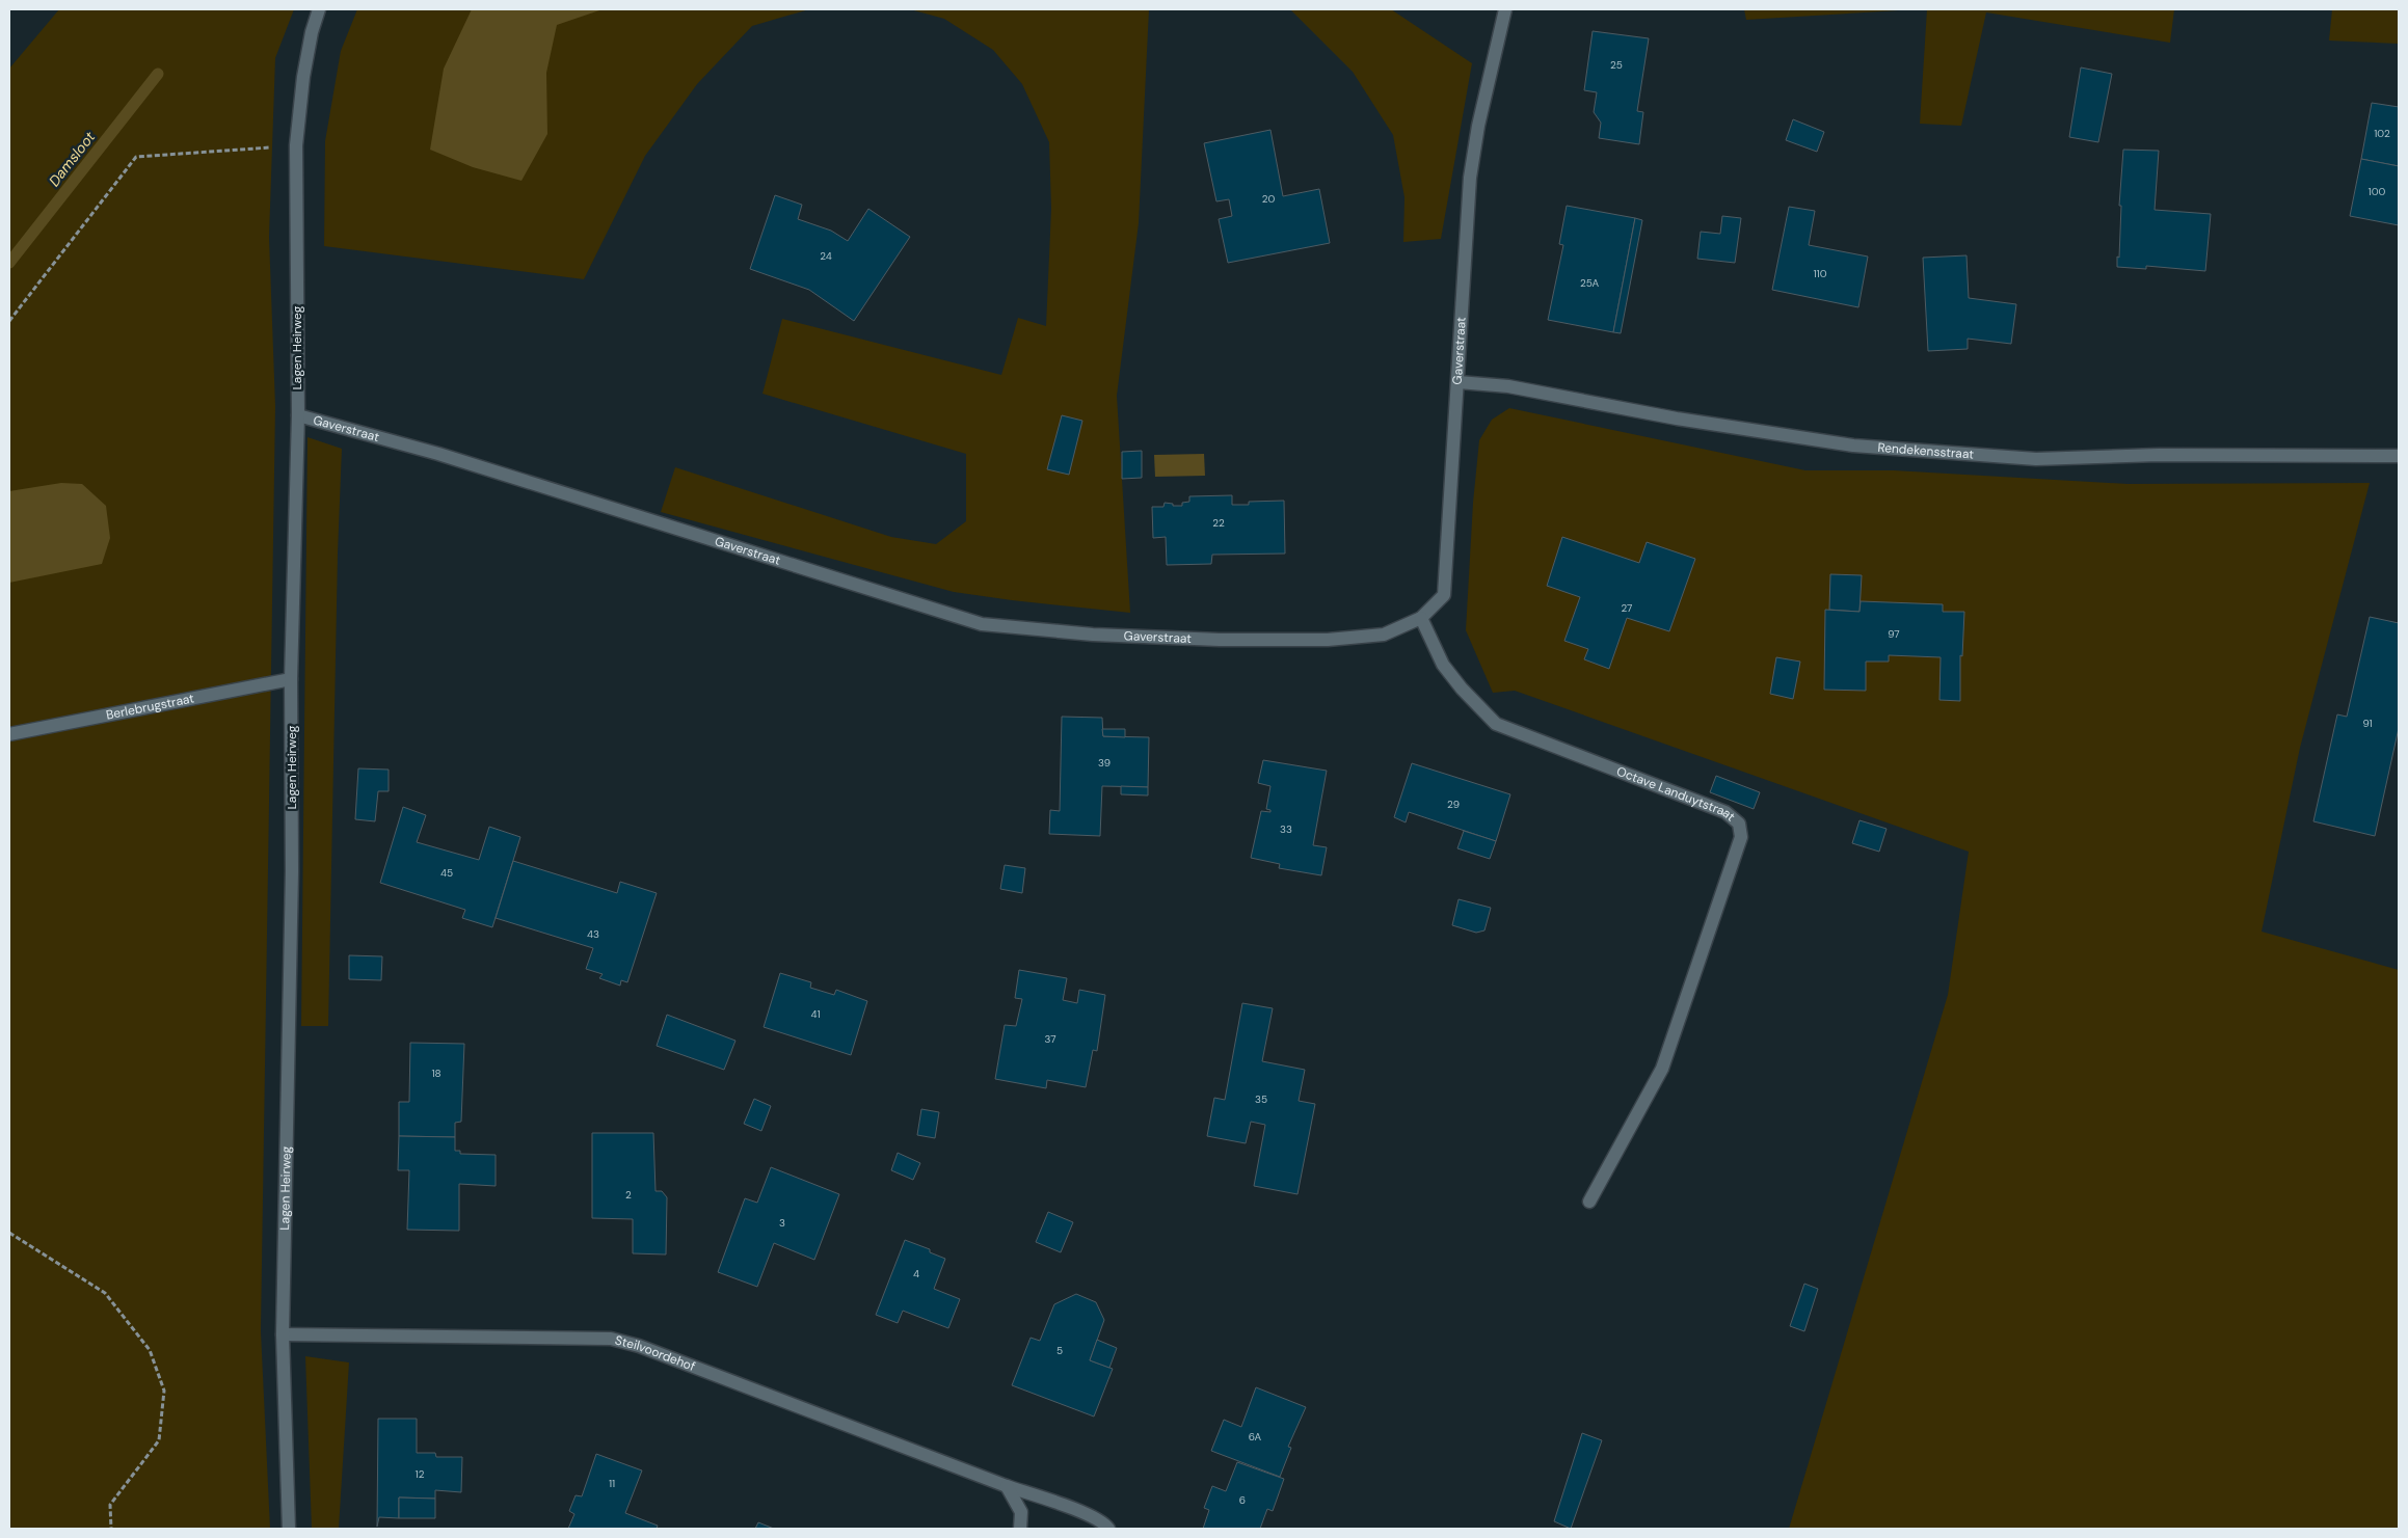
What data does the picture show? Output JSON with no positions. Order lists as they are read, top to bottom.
{
  "streets": {
    "street": [
      "Lagen Heirweg",
      "Gaverstraat",
      "Rendekensstraat",
      "Berlebrugstraat",
      "Octave Landuytstraat",
      "Steilvoordehof"
    ]
  },
  "crossings": [
    ["Lagen Heirweg", "Gaverstraat"],
    ["Lagen Heirweg", "Berlebrugstraat"],
    ["Lagen Heirweg", "Steilvoordehof"],
    ["Gaverstraat", "Rendekensstraat"],
    ["Gaverstraat", "Octave Landuytstraat"]
  ],
  "water": ["Damsloot"],
  "house_numbers": [
    "25",
    "102",
    "100",
    "20",
    "24",
    "110",
    "25A",
    "22",
    "27",
    "97",
    "91",
    "39",
    "29",
    "33",
    "45",
    "43",
    "41",
    "37",
    "18",
    "35",
    "2",
    "3",
    "4",
    "5",
    "6A",
    "12",
    "11",
    "6"
  ]
}
